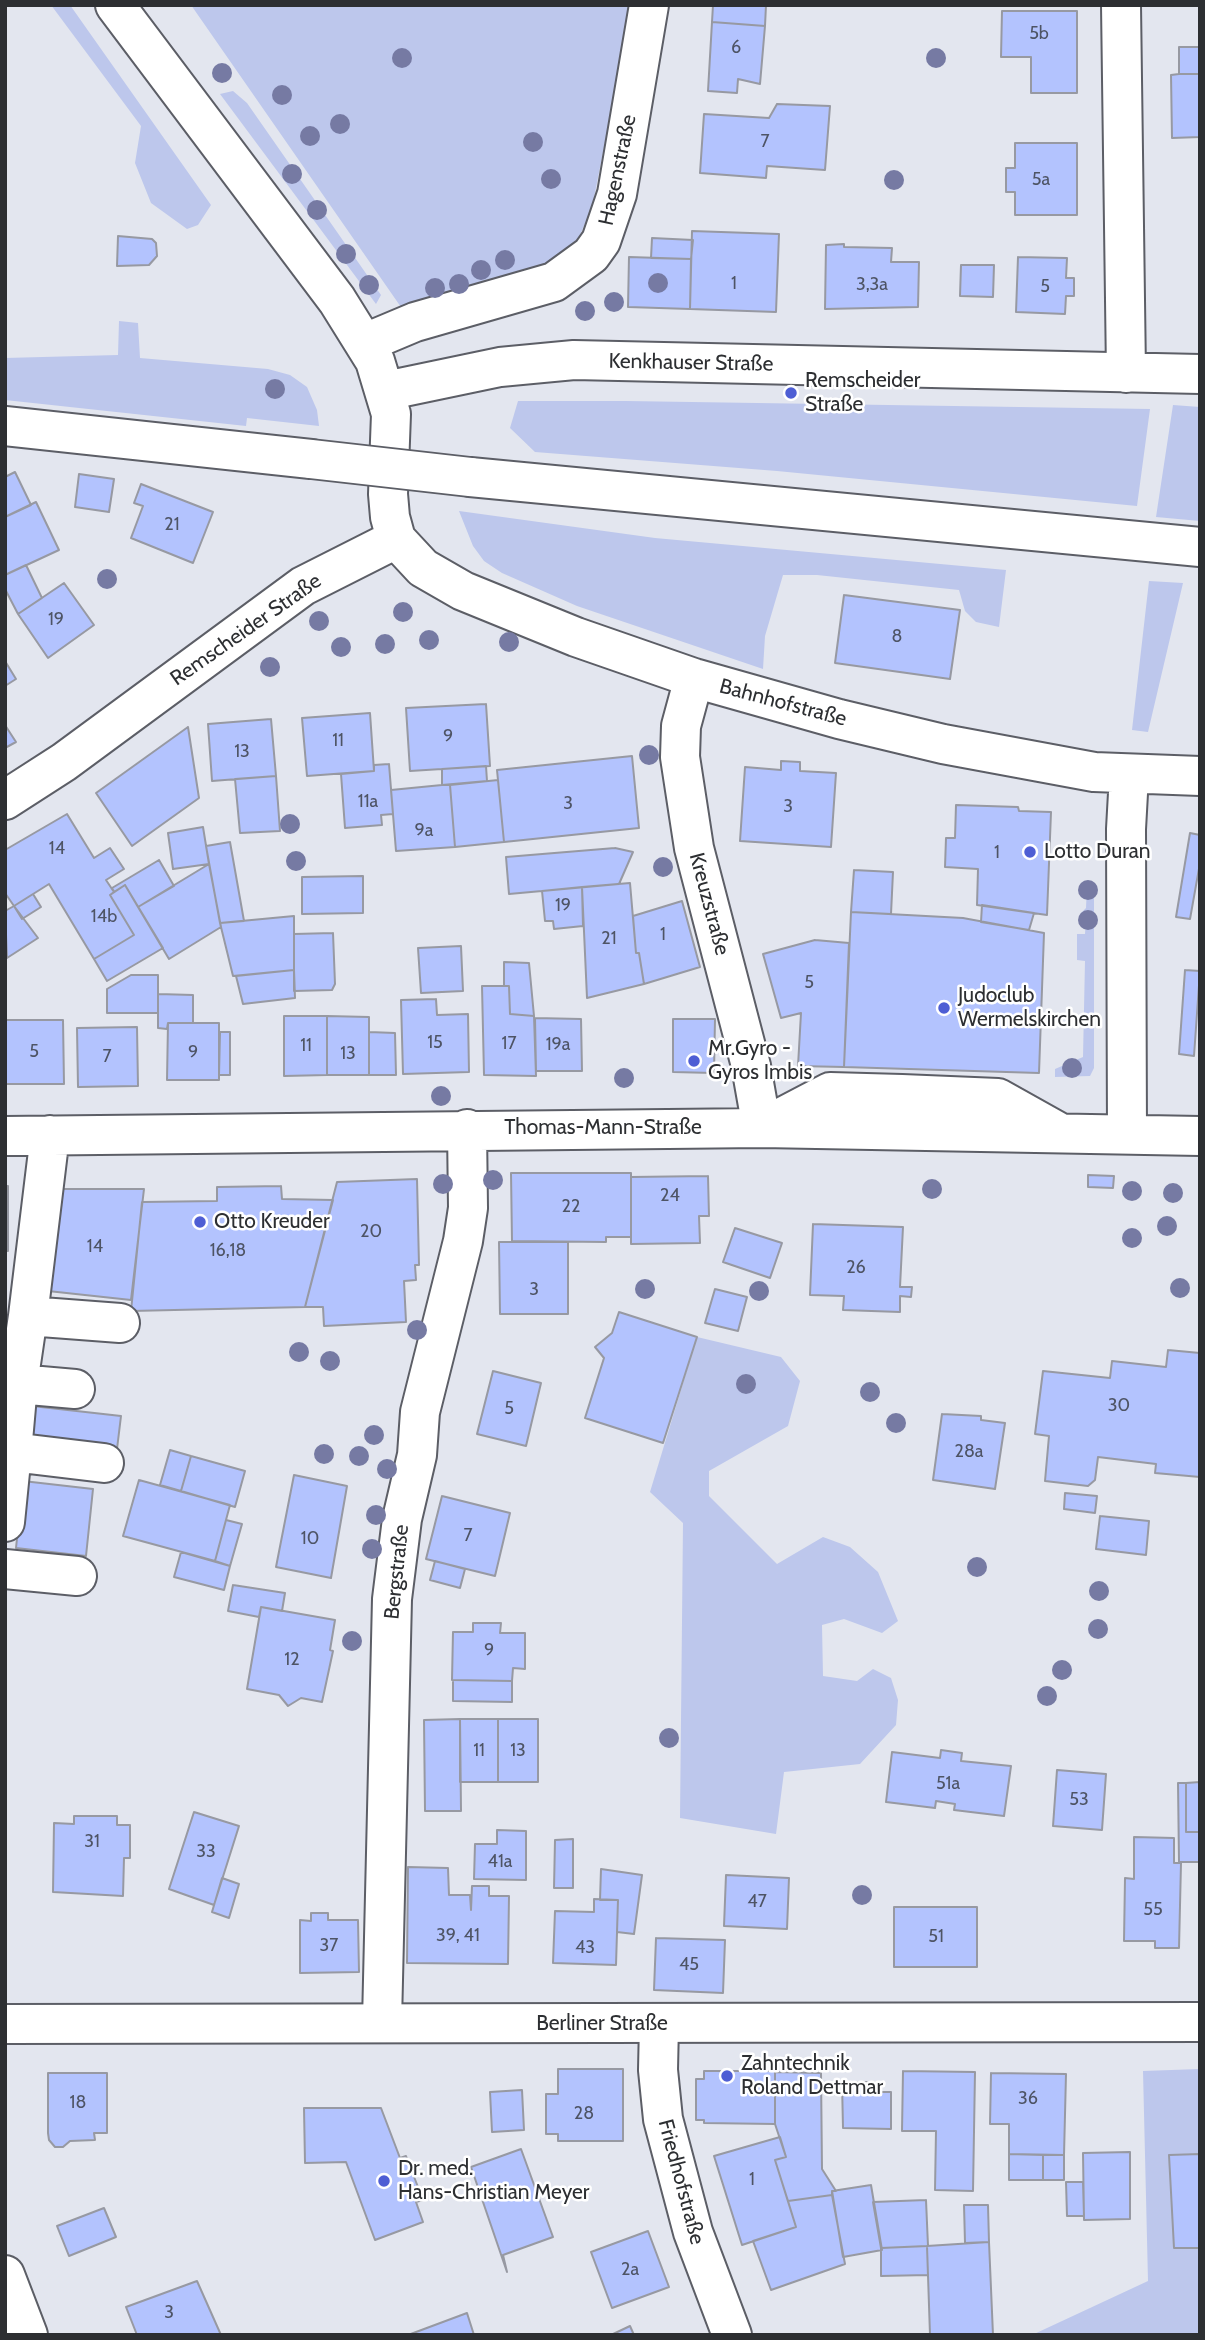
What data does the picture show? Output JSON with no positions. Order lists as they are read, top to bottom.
{
  "streets": {
    "street": [
      "Hagenstraße",
      "Kenkhauser Straße",
      "Remscheider Straße",
      "Bahnhofstraße",
      "Kreuzstraße",
      "Thomas-Mann-Straße",
      "Bergstraße",
      "Berliner Straße",
      "Friedhofstraße"
    ]
  },
  "crossings": [
    ["Remscheider Straße", "Bahnhofstraße"],
    ["Bahnhofstraße", "Kreuzstraße"],
    ["Kreuzstraße", "Thomas-Mann-Straße"],
    ["Thomas-Mann-Straße", "Bergstraße"],
    ["Bergstraße", "Berliner Straße"],
    ["Berliner Straße", "Friedhofstraße"]
  ],
  "places": [
    "Remscheider Straße",
    "Lotto Duran",
    "Judoclub Wermelskirchen",
    "Mr.Gyro - Gyros Imbis",
    "Otto Kreuder",
    "Zahntechnik Roland Dettmar",
    "Dr. med. Hans-Christian Meyer"
  ],
  "house_numbers": [
    "5b",
    "6",
    "7",
    "5a",
    "1",
    "3,3a",
    "5",
    "21",
    "19",
    "8",
    "9",
    "11",
    "13",
    "11a",
    "3",
    "3",
    "9a",
    "14",
    "1",
    "19",
    "14b",
    "1",
    "21",
    "5",
    "15",
    "17",
    "19a",
    "11",
    "5",
    "9",
    "13",
    "7",
    "24",
    "22",
    "20",
    "14",
    "16,18",
    "26",
    "3",
    "30",
    "5",
    "28a",
    "7",
    "10",
    "9",
    "12",
    "11",
    "13",
    "51a",
    "53",
    "31",
    "33",
    "41a",
    "47",
    "55",
    "39, 41",
    "51",
    "37",
    "43",
    "45",
    "36",
    "18",
    "28",
    "1",
    "2a",
    "3"
  ]
}
